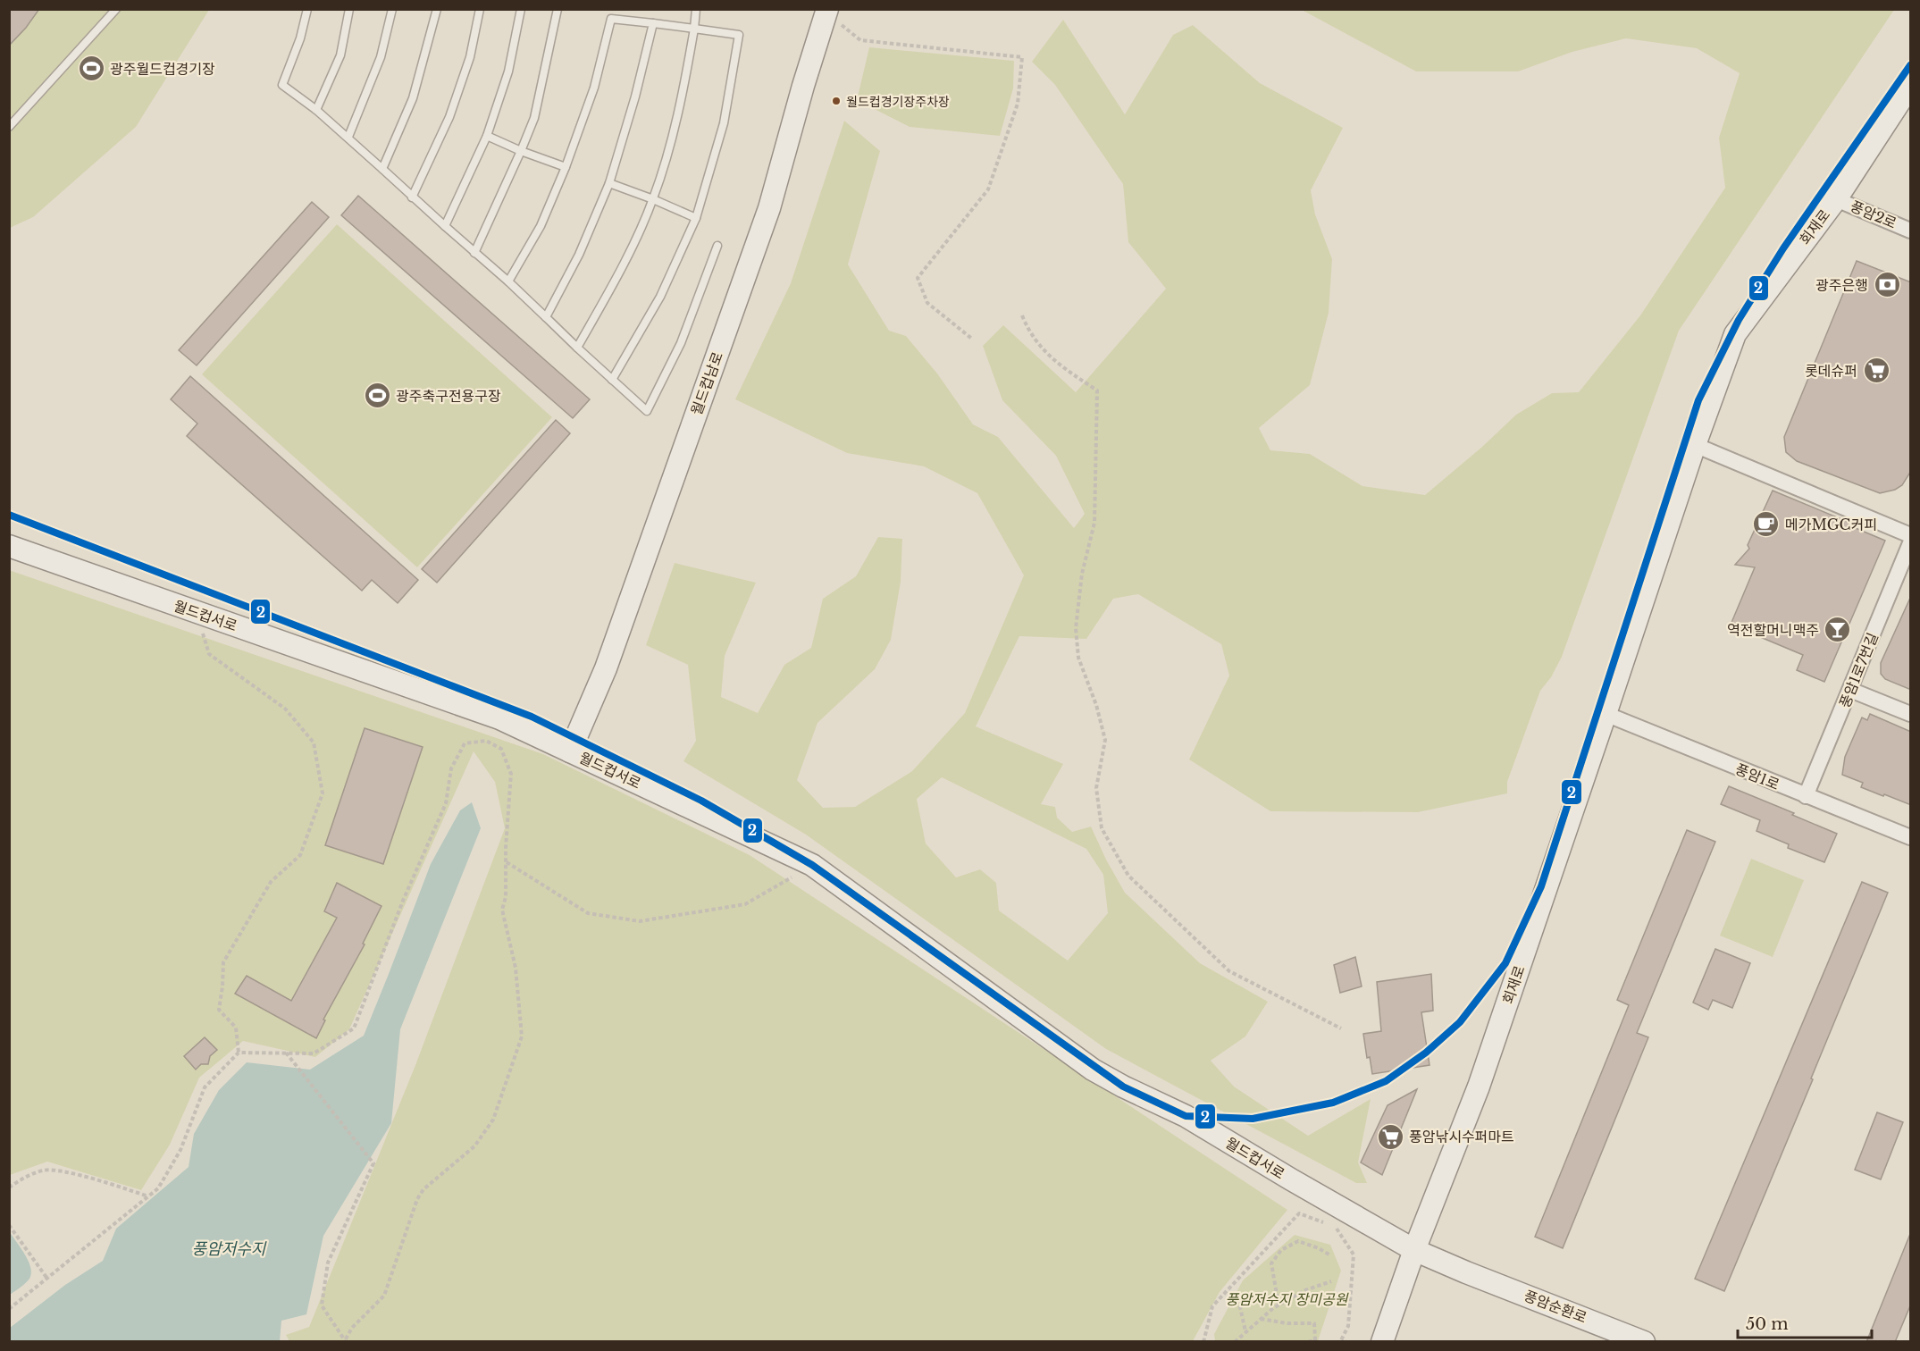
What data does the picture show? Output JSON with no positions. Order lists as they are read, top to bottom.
{
  "streets": {
    "street": [
      "풍암2로",
      "회재로",
      "월드컵남로",
      "월드컵서로",
      "풍암1로7번길",
      "풍암1로",
      "풍암순환로"
    ]
  },
  "crossings": [
    ["풍암2로", "회재로"],
    ["회재로", "월드컵서로"],
    ["회재로", "풍암1로"],
    ["월드컵남로", "월드컵서로"],
    ["월드컵서로", "풍암순환로"],
    ["풍암1로7번길", "풍암1로"]
  ],
  "water": ["풍암저수지"],
  "parks": ["풍암저수지 장미공원"],
  "places": {
    "sports": ["광주월드컵경기장", "광주축구전용구장"],
    "other": ["월드컵경기장주차장"],
    "bank": ["광주은행"],
    "supermarket": ["롯데슈퍼", "풍암낚시수퍼마트"],
    "cafe": ["메가MGC커피"],
    "bar": ["역전할머니맥주"]
  },
  "lines": ["transit line 2"],
  "scale_bar": "50 m"
}
